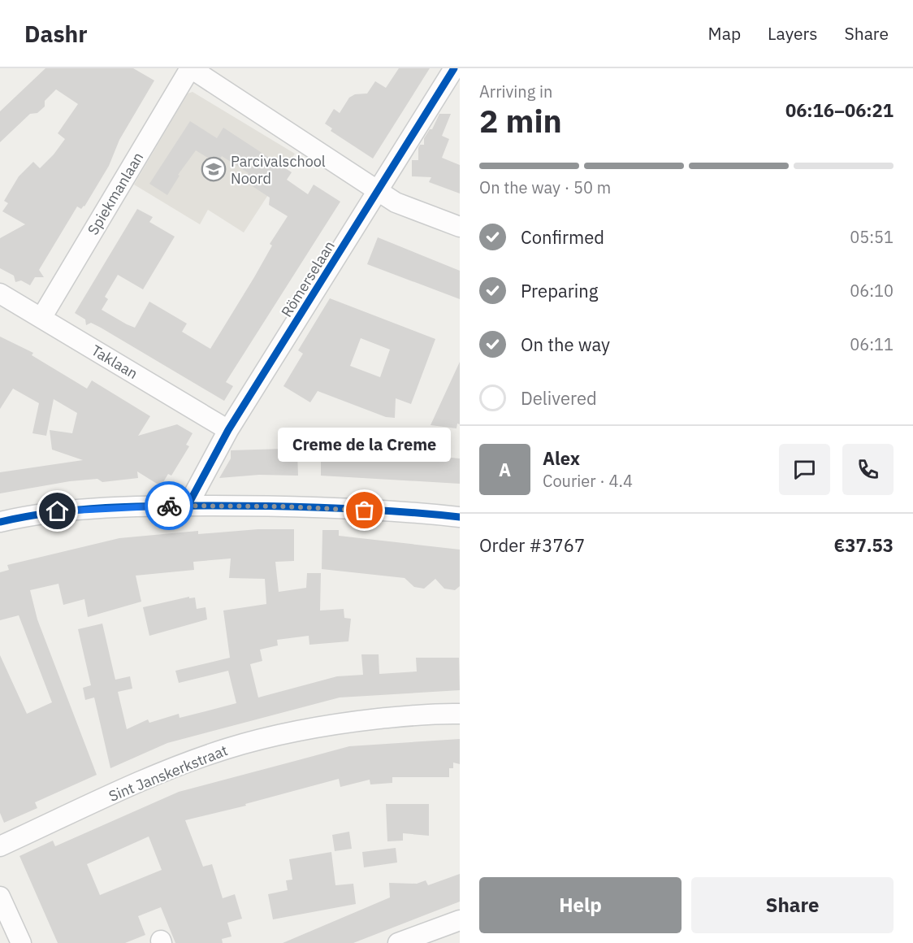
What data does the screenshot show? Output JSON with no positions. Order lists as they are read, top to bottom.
{
  "streets": {
    "street": [
      "Spiekmanlaan",
      "Römerselaan",
      "Taklaan",
      "Sint Janskerkstraat"
    ]
  },
  "crossings": [
    ["Spiekmanlaan", "Taklaan"],
    ["Römerselaan", "Taklaan"]
  ],
  "places": {
    "school or university": ["Parcivalschool Noord"],
    "other": ["Creme de la Creme"]
  },
  "page": {
    "header": "Dashr",
    "nav": ["Map", "Layers", "Share"],
    "heading": ["2 min", "Arriving in", "06:16–06:21"],
    "panel": [
      "Alex",
      "Courier · 4.4",
      "Order #3767",
      "€37.53"
    ],
    "bar": "On the way · 50 m",
    "list": [
      ["Confirmed", "05:51"],
      ["Preparing", "06:10"],
      ["On the way", "06:11"],
      "Delivered"
    ],
    "bubble": "Creme de la Creme",
    "round": "A",
    "buttons": ["Help", "Share"]
  }
}
